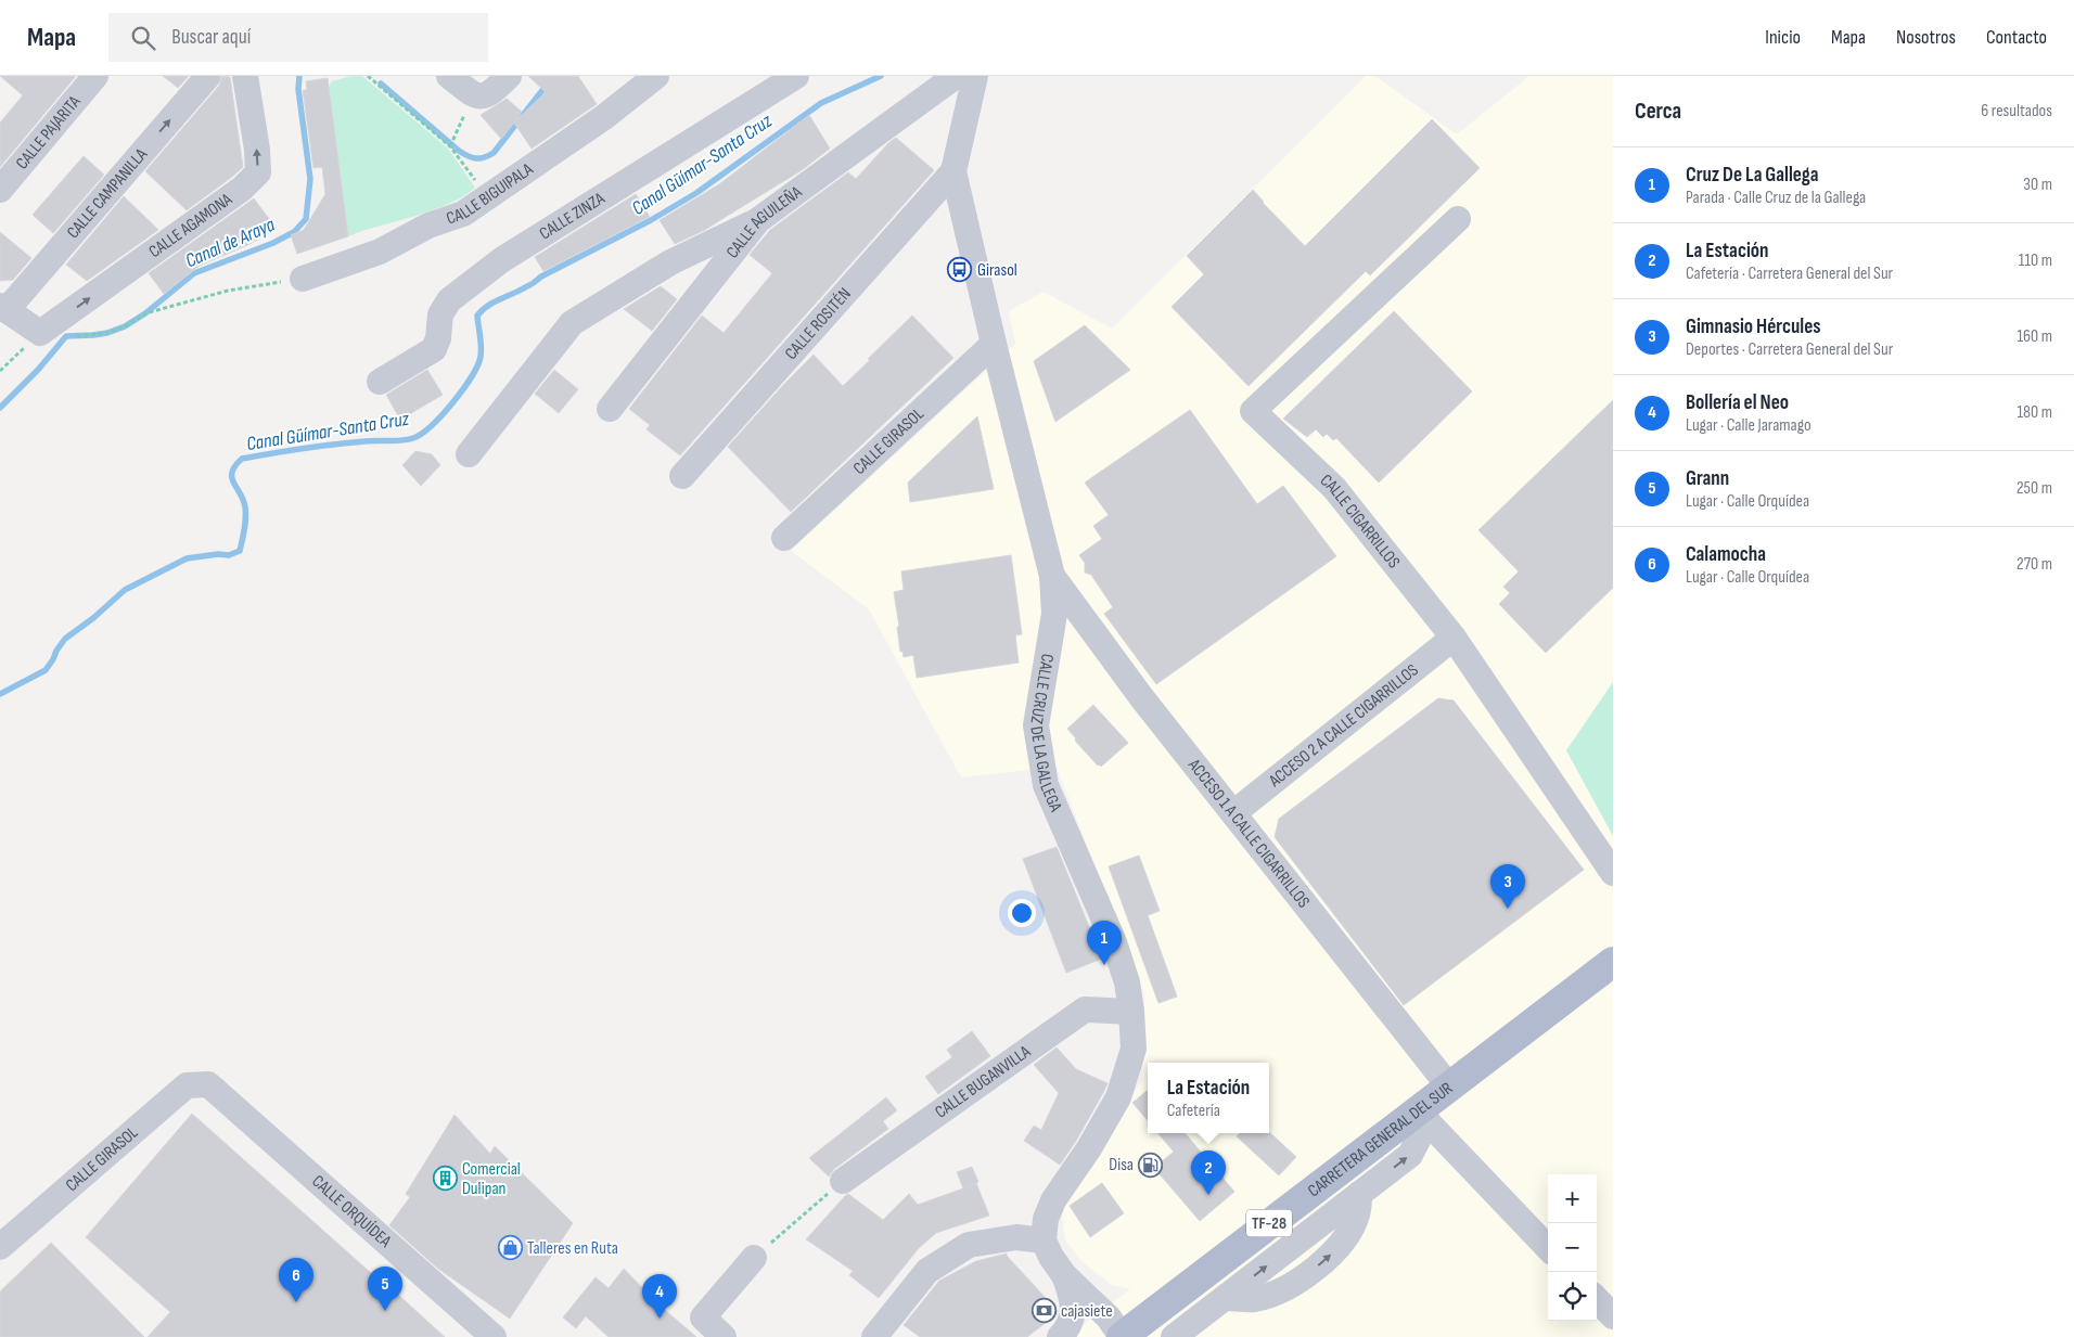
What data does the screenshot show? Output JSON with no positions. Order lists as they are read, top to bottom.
{
  "streets": {
    "main road": ["CARRETERA GENERAL DEL SUR", "TF-28"],
    "street": [
      "CALLE PAJARITA",
      "CALLE CAMPANILLA",
      "CALLE BIGUIPALA",
      "CALLE ZINZA",
      "CALLE AGUILEÑA",
      "CALLE AGAMONA",
      "CALLE ROSITÉN",
      "CALLE GIRASOL",
      "CALLE CIGARRILLOS",
      "ACCESO 2 A CALLE CIGARRILLOS",
      "CALLE CRUZ DE LA GALLEGA",
      "ACCESO 1 A CALLE CIGARRILLOS",
      "CALLE BUGANVILLA",
      "CALLE ORQUÍDEA"
    ]
  },
  "crossings": [
    ["CALLE ROSITÉN", "CALLE CRUZ DE LA GALLEGA"],
    ["CALLE GIRASOL", "CALLE CRUZ DE LA GALLEGA"],
    ["CALLE GIRASOL", "CALLE ORQUÍDEA"],
    ["CALLE CIGARRILLOS", "ACCESO 2 A CALLE CIGARRILLOS"],
    ["ACCESO 2 A CALLE CIGARRILLOS", "ACCESO 1 A CALLE CIGARRILLOS"],
    ["CALLE CRUZ DE LA GALLEGA", "ACCESO 1 A CALLE CIGARRILLOS"],
    ["CALLE CRUZ DE LA GALLEGA", "CALLE BUGANVILLA"],
    ["ACCESO 1 A CALLE CIGARRILLOS", "CARRETERA GENERAL DEL SUR"]
  ],
  "one_way": ["CALLE CAMPANILLA", "CALLE AGAMONA"],
  "water": ["Canal Güímar-Santa Cruz", "Canal de Araya"],
  "places": {
    "bus stop": ["Girasol"],
    "fuel station": ["Disa"],
    "building": ["Comercial Dulipan"],
    "shop": ["Talleres en Ruta"],
    "bank": ["cajasiete"]
  },
  "page": {
    "header": "Mapa",
    "search": "Buscar aquí",
    "nav": [
      "Inicio",
      "Mapa",
      "Nosotros",
      "Contacto"
    ],
    "heading": ["Cerca", "6 resultados"],
    "list": [
      {
        "mark": "1",
        "name": "Cruz De La Gallega",
        "note": "Parada · Calle Cruz de la Gallega",
        "value": "30 m"
      },
      {
        "mark": "2",
        "name": "La Estación",
        "note": "Cafetería · Carretera General del Sur",
        "value": "110 m"
      },
      {
        "mark": "3",
        "name": "Gimnasio Hércules",
        "note": "Deportes · Carretera General del Sur",
        "value": "160 m"
      },
      {
        "mark": "4",
        "name": "Bollería el Neo",
        "note": "Lugar · Calle Jaramago",
        "value": "180 m"
      },
      {
        "mark": "5",
        "name": "Grann",
        "note": "Lugar · Calle Orquídea",
        "value": "250 m"
      },
      {
        "mark": "6",
        "name": "Calamocha",
        "note": "Lugar · Calle Orquídea",
        "value": "270 m"
      }
    ],
    "pins": [
      "3",
      "1",
      "2",
      "6",
      "5",
      "4"
    ],
    "popup": ["La Estación", "Cafetería"],
    "map_buttons": ["+", "−"]
  }
}
